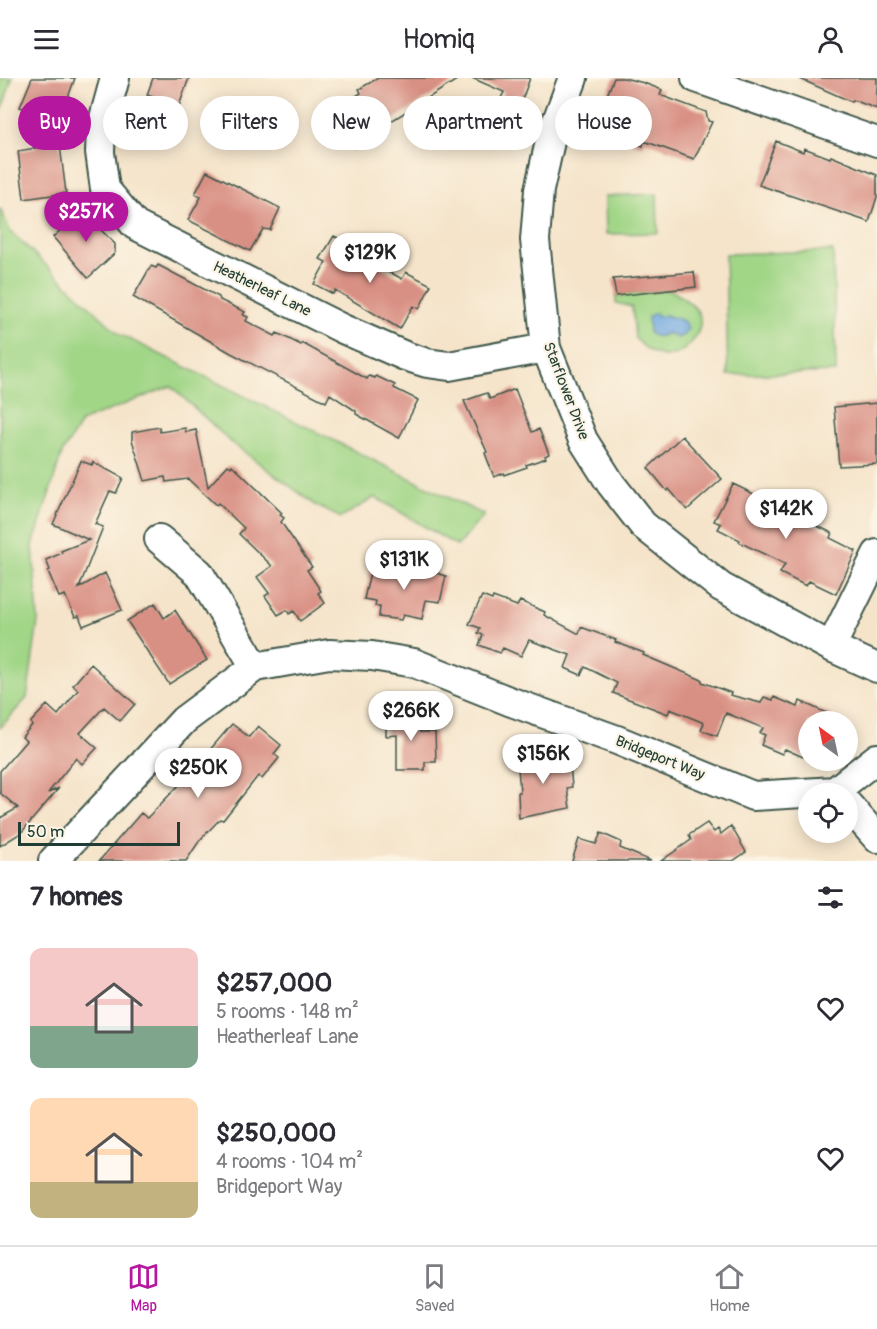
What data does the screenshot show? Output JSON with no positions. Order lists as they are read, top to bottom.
{
  "streets": {
    "street": ["Heatherleaf Lane", "Starflower Drive", "Bridgeport Way"]
  },
  "crossings": [
    ["Heatherleaf Lane", "Starflower Drive"]
  ],
  "scale_bar": "50 m",
  "north": "top left",
  "page": {
    "header": "Homiq",
    "chip": [
      "Buy",
      "Rent",
      "Filters",
      "New",
      "Apartment",
      "House"
    ],
    "price": [
      "$257K",
      "$129K",
      "$142K",
      "$131K",
      "$266K",
      "$156K",
      "$250K"
    ],
    "scale": "50 m",
    "heading": "7 homes",
    "list": [
      {
        "name": "$257,000",
        "note": "5 rooms · 148 m² · Heatherleaf Lane"
      },
      {
        "name": "$250,000",
        "note": "4 rooms · 104 m² · Bridgeport Way"
      }
    ],
    "tabs": ["Map", "Saved", "Home"]
  }
}
